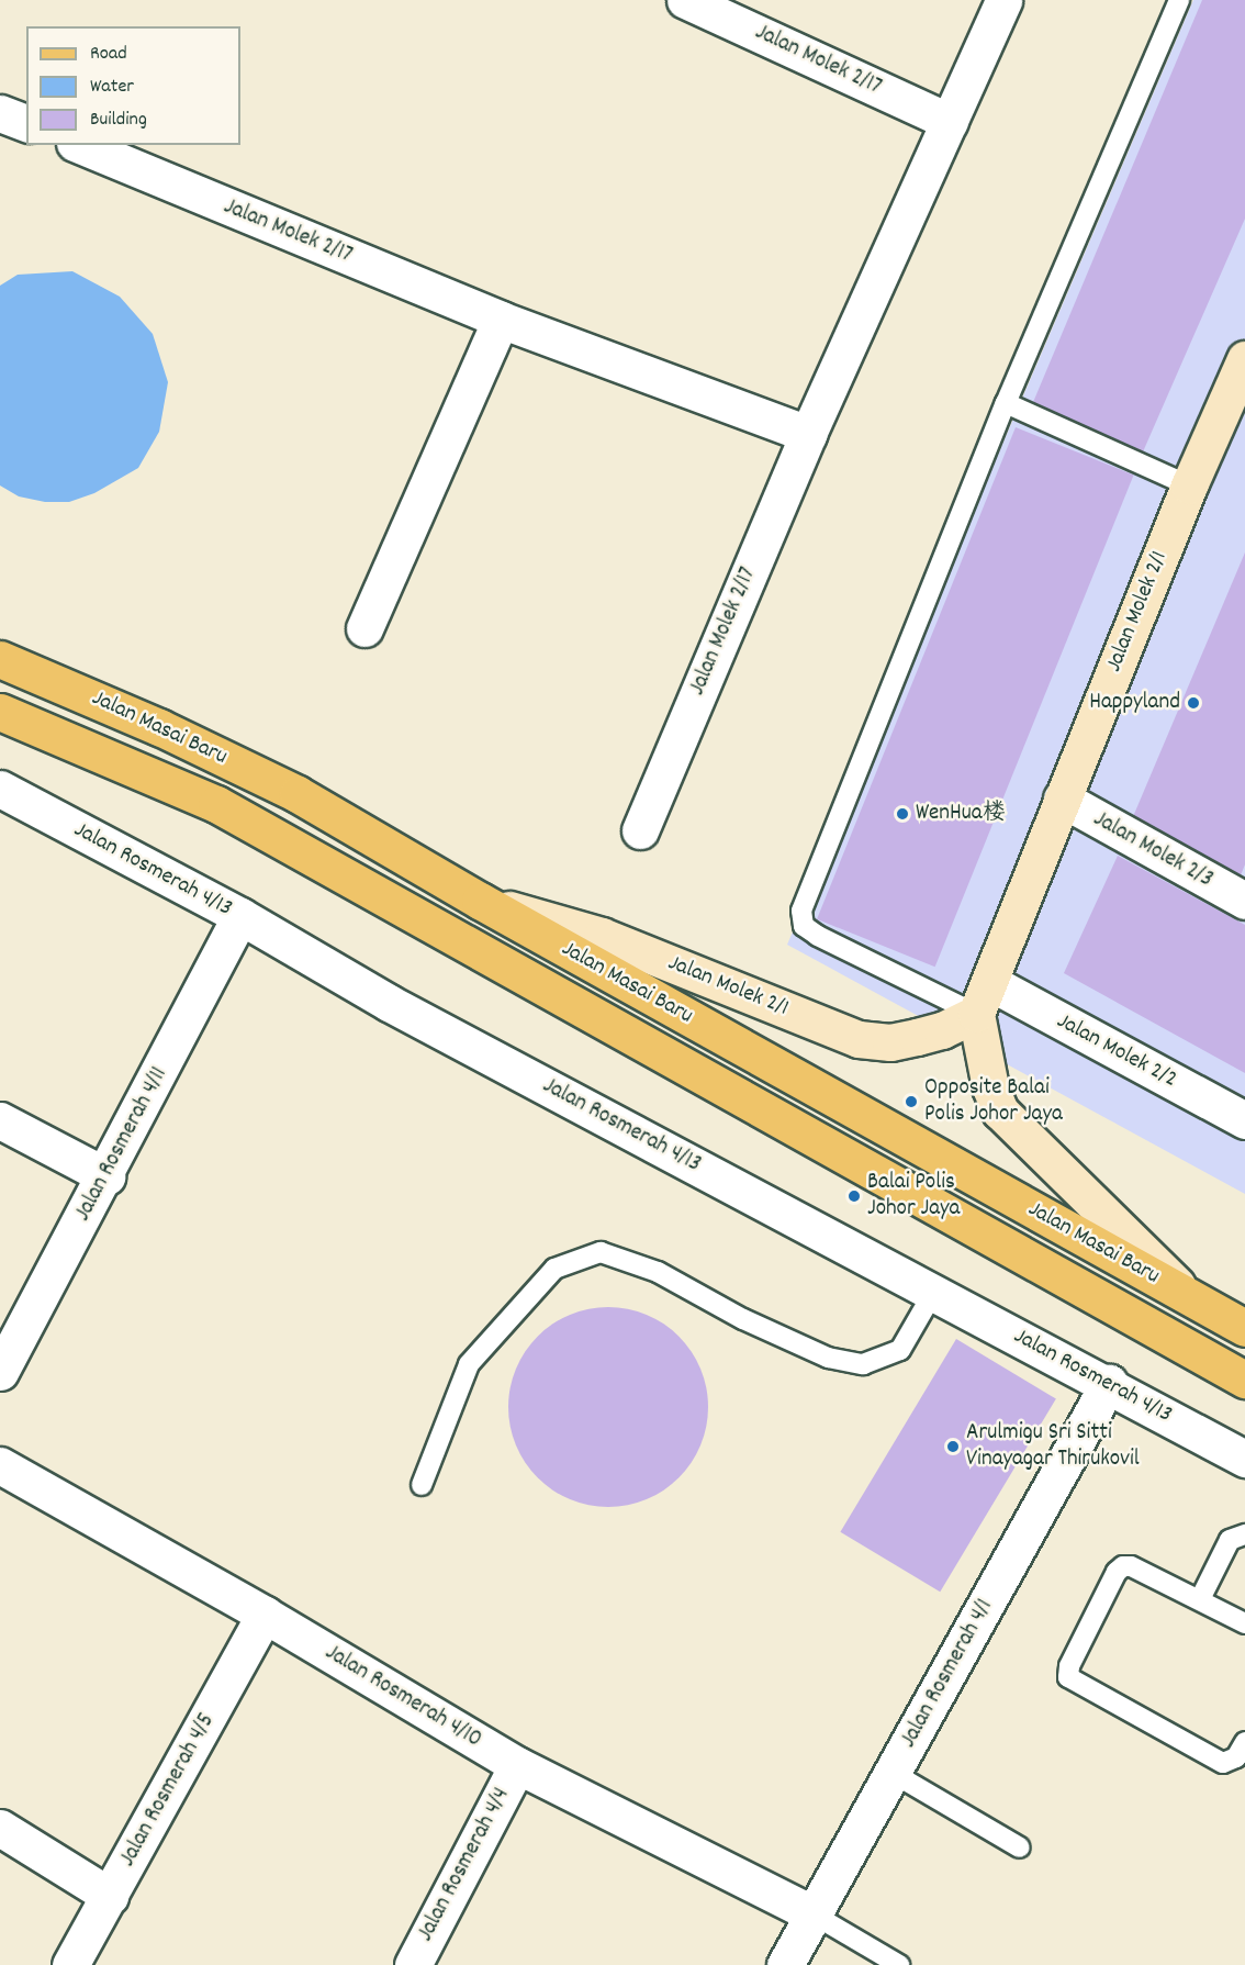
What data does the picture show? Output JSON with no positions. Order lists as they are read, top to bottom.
{
  "streets": {
    "main road": ["Jalan Masai Baru"],
    "street": [
      "Jalan Molek 2/17",
      "Jalan Molek 2/1",
      "Jalan Molek 2/3",
      "Jalan Rosmerah 4/13",
      "Jalan Molek 2/2",
      "Jalan Rosmerah 4/11",
      "Jalan Rosmerah 4/1",
      "Jalan Rosmerah 4/10",
      "Jalan Rosmerah 4/5",
      "Jalan Rosmerah 4/4"
    ]
  },
  "crossings": [
    ["Jalan Molek 2/1", "Jalan Masai Baru"],
    ["Jalan Molek 2/1", "Jalan Molek 2/3"],
    ["Jalan Molek 2/1", "Jalan Molek 2/2"],
    ["Jalan Rosmerah 4/13", "Jalan Rosmerah 4/11"],
    ["Jalan Rosmerah 4/13", "Jalan Rosmerah 4/1"],
    ["Jalan Rosmerah 4/1", "Jalan Rosmerah 4/10"],
    ["Jalan Rosmerah 4/10", "Jalan Rosmerah 4/5"],
    ["Jalan Rosmerah 4/10", "Jalan Rosmerah 4/4"]
  ],
  "places": [
    "Happyland",
    "WenHua楼",
    "Opposite Balai Polis Johor Jaya",
    "Balai Polis Johor Jaya",
    "Arulmigu Sri Sitti Vinayagar Thirukovil"
  ],
  "legend": ["Road", "Water", "Building"]
}
